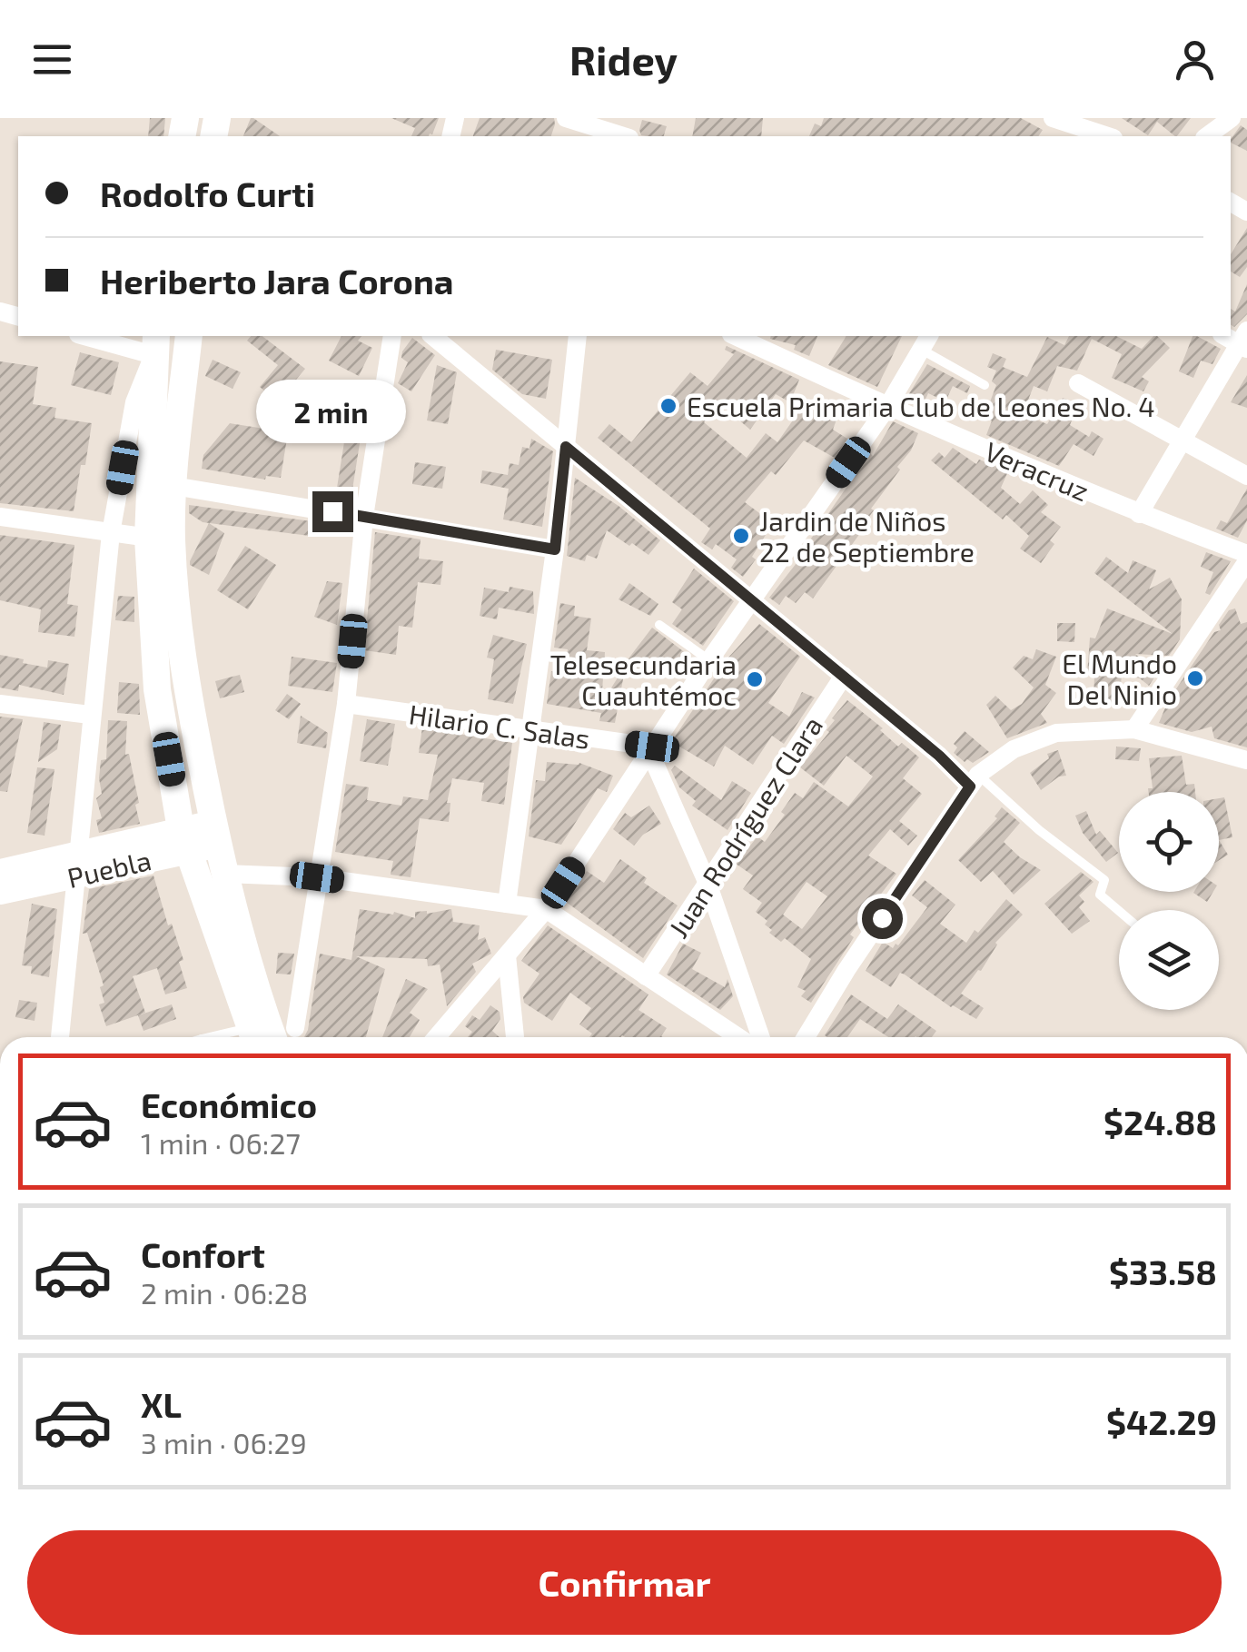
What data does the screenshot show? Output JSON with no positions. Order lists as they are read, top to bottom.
{
  "streets": {
    "main road": ["Puebla"],
    "street": ["Veracruz", "Hilario C. Salas", "Juan Rodríguez Clara"]
  },
  "places": [
    "Escuela Primaria Club de Leones No. 4",
    "Jardin de Niños 22 de Septiembre",
    "El Mundo Del Ninio",
    "Telesecundaria Cuauhtémoc"
  ],
  "page": {
    "header": "Ridey",
    "banner": ["Rodolfo Curti", "Heriberto Jara Corona"],
    "bubble": "2 min",
    "list": [
      {
        "name": "Económico",
        "note": "1 min · 06:27",
        "value": "$24.88"
      },
      {
        "name": "Confort",
        "note": "2 min · 06:28",
        "value": "$33.58"
      },
      {
        "name": "XL",
        "note": "3 min · 06:29",
        "value": "$42.29"
      }
    ],
    "buttons": "Confirmar"
  }
}
